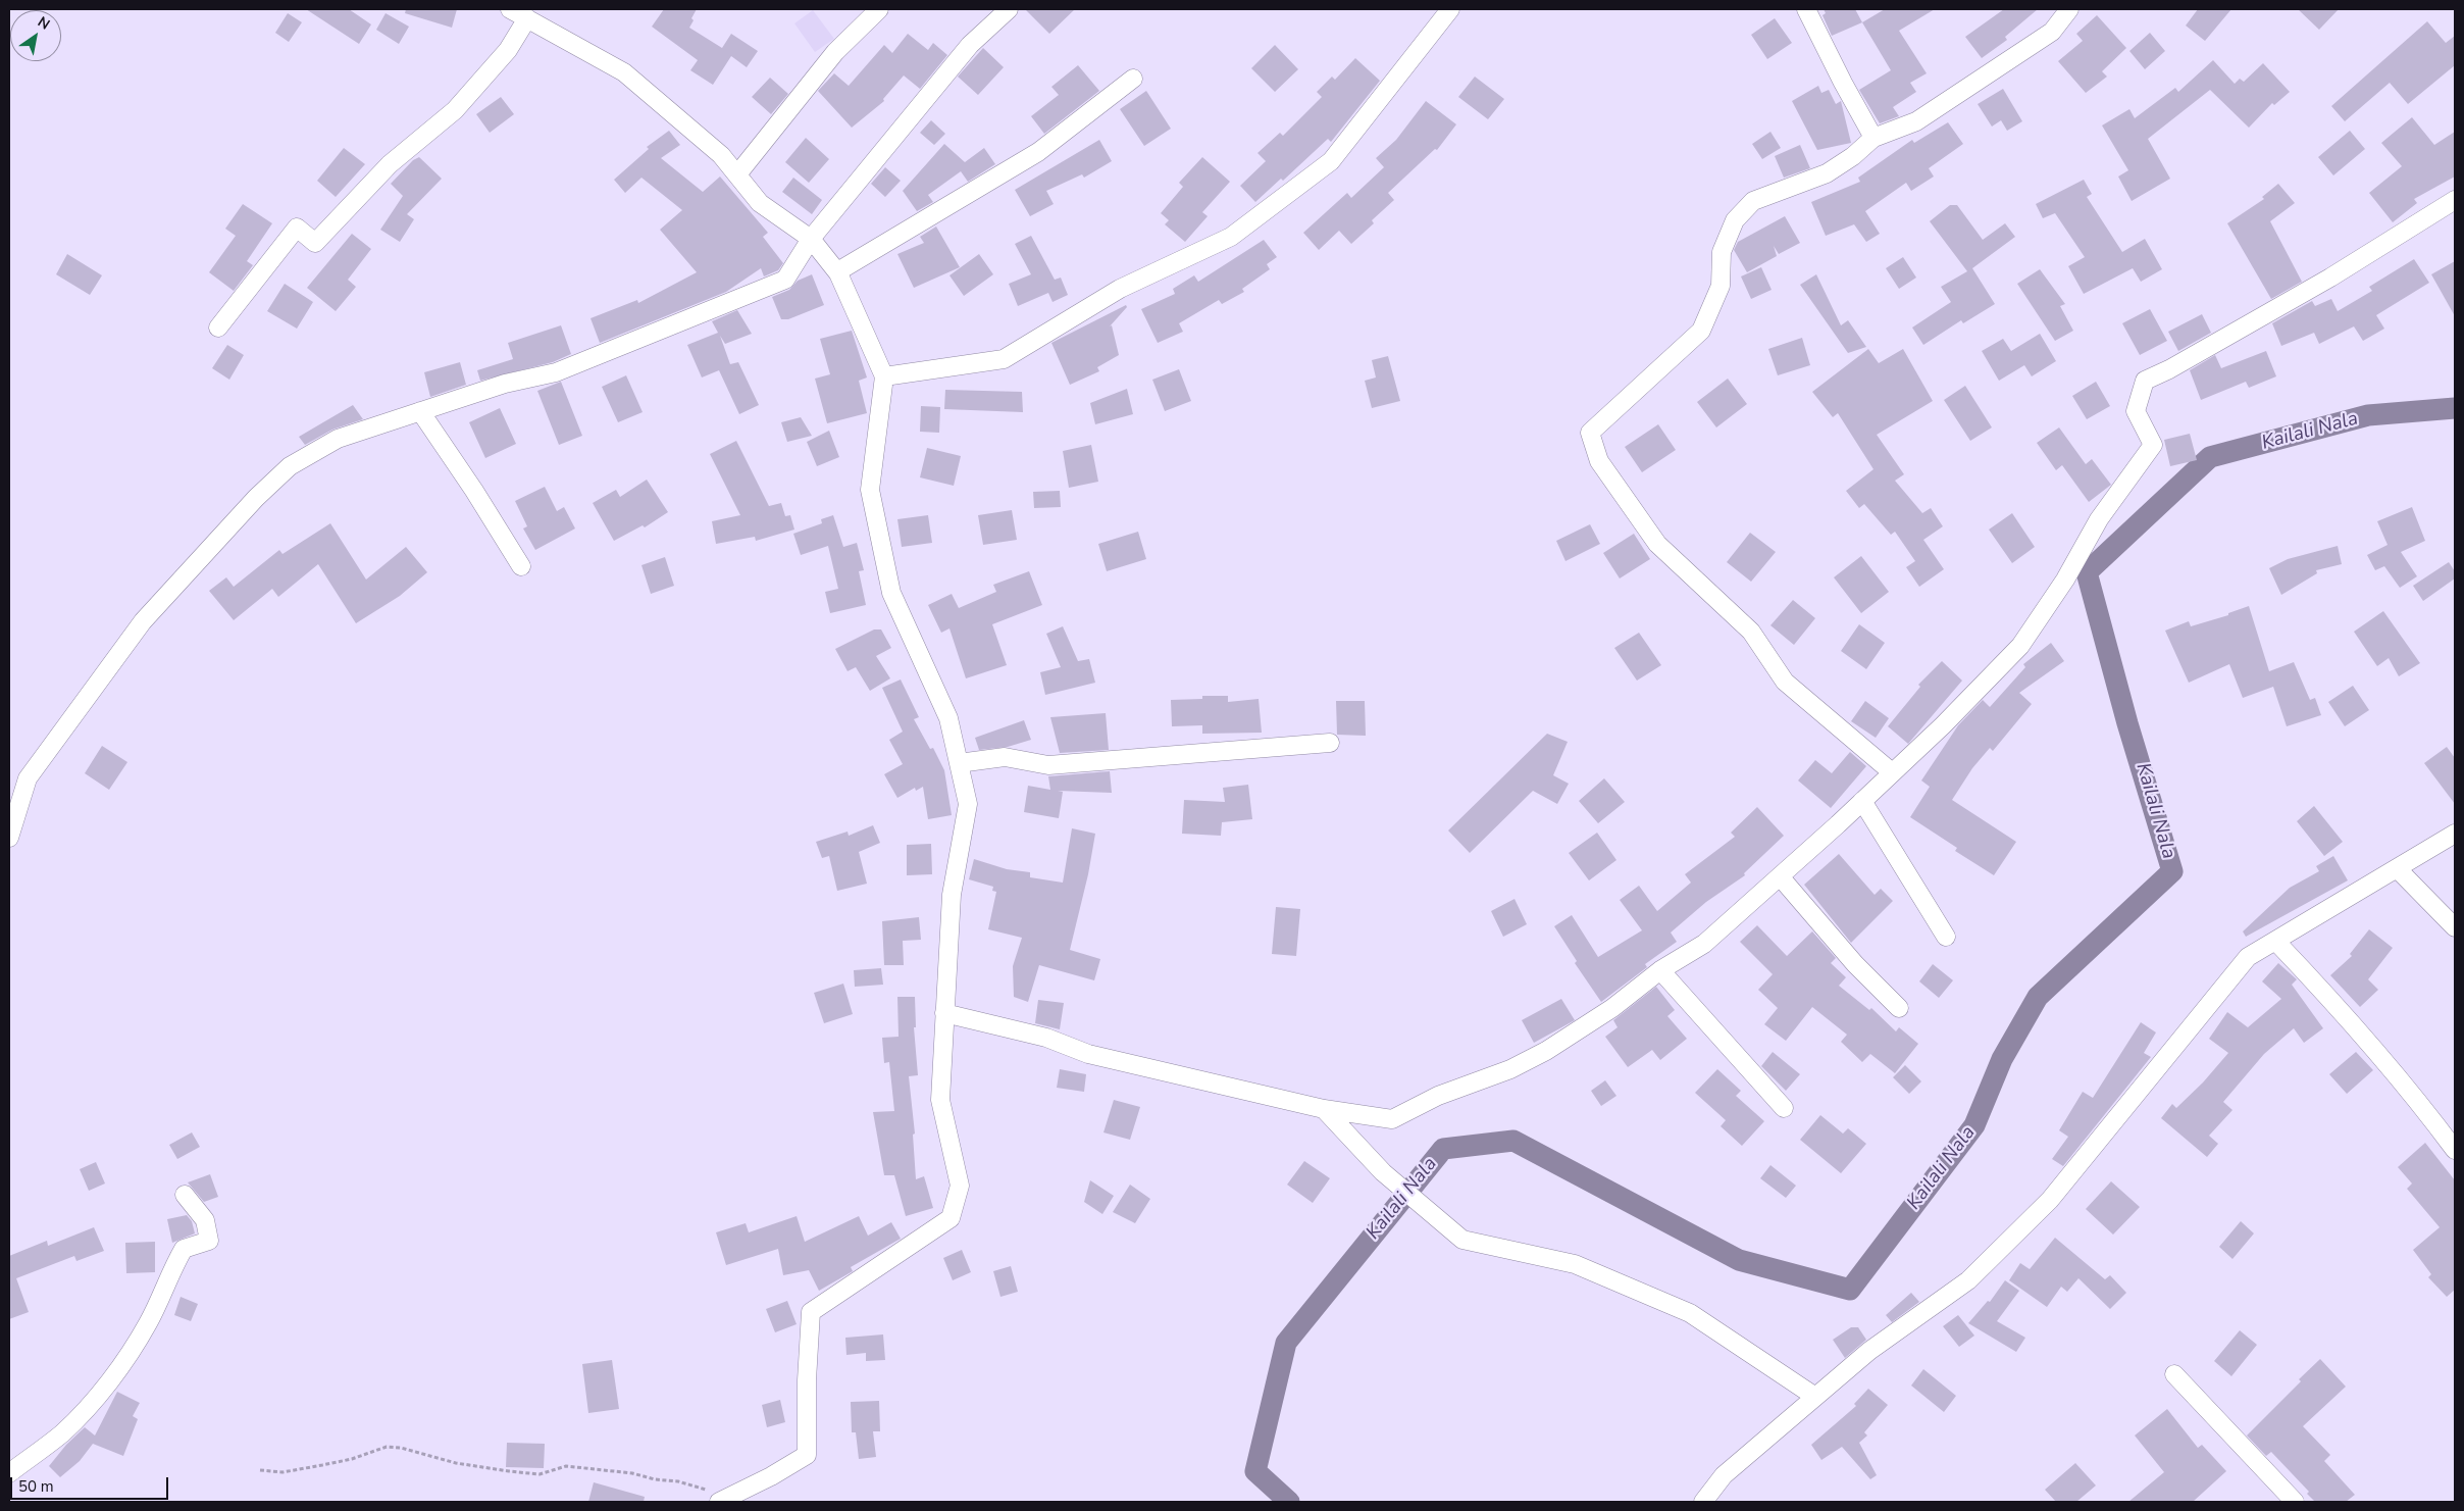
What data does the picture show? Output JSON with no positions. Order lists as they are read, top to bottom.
{
  "water": ["Kailali Nala"],
  "scale_bar": "50 m",
  "north": "top right"
}
